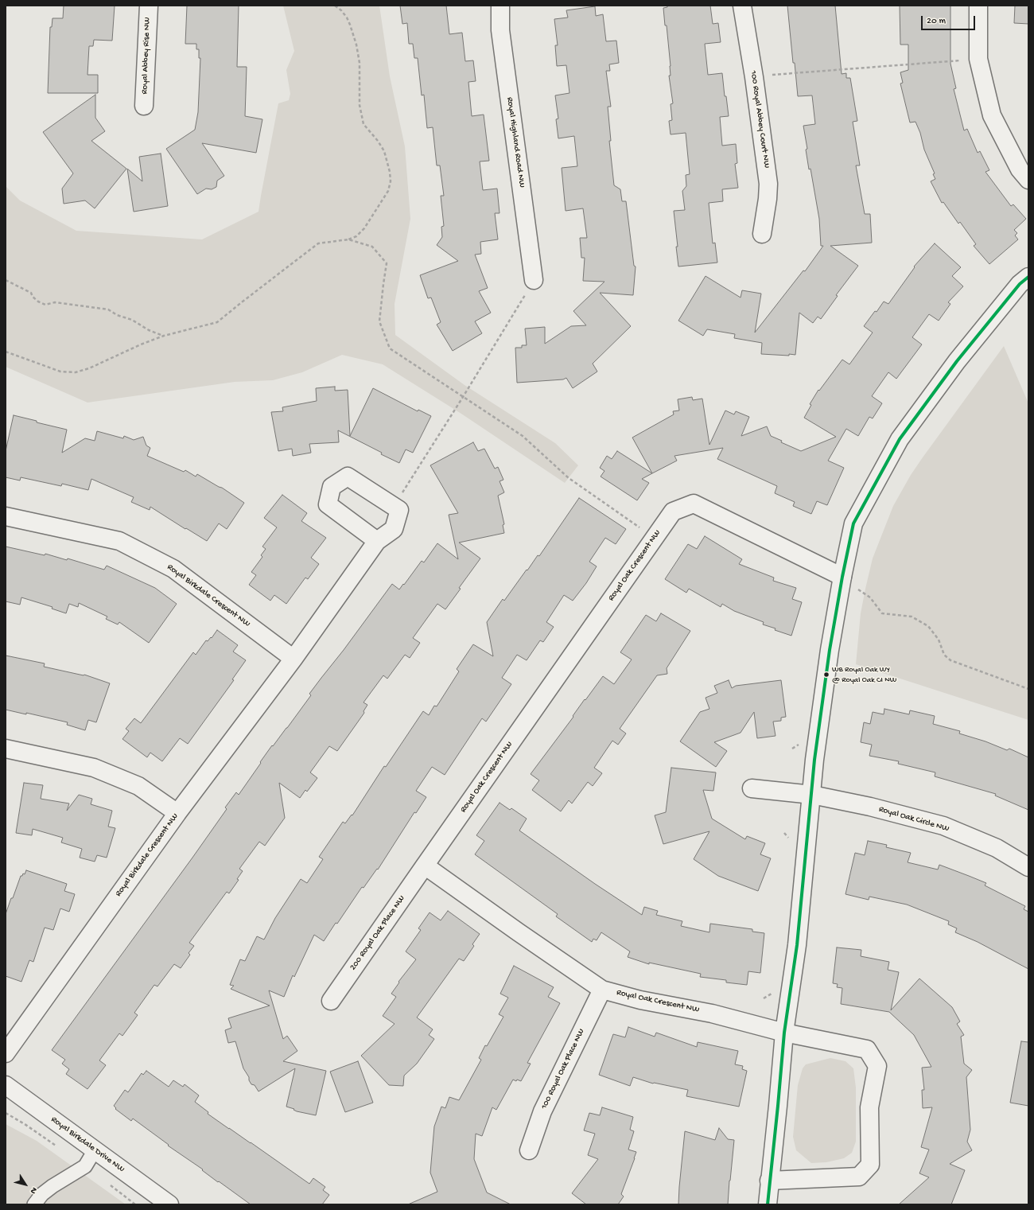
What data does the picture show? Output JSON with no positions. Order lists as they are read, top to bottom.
{
  "streets": {
    "street": [
      "Royal Abbey Rise NW",
      "100 Royal Abbey Court NW",
      "Royal Highland Road NW",
      "Royal Oak Crescent NW",
      "Royal Birkdale Crescent NW",
      "Royal Oak Circle NW",
      "200 Royal Oak Place NW",
      "100 Royal Oak Place NW",
      "Royal Birkdale Drive NW"
    ]
  },
  "crossings": [
    ["Royal Oak Crescent NW", "200 Royal Oak Place NW"],
    ["Royal Oak Crescent NW", "100 Royal Oak Place NW"]
  ],
  "places": ["WB Royal Oak WY @ Royal Oak CI NW"],
  "scale_bar": "20 m",
  "north": "bottom right"
}
